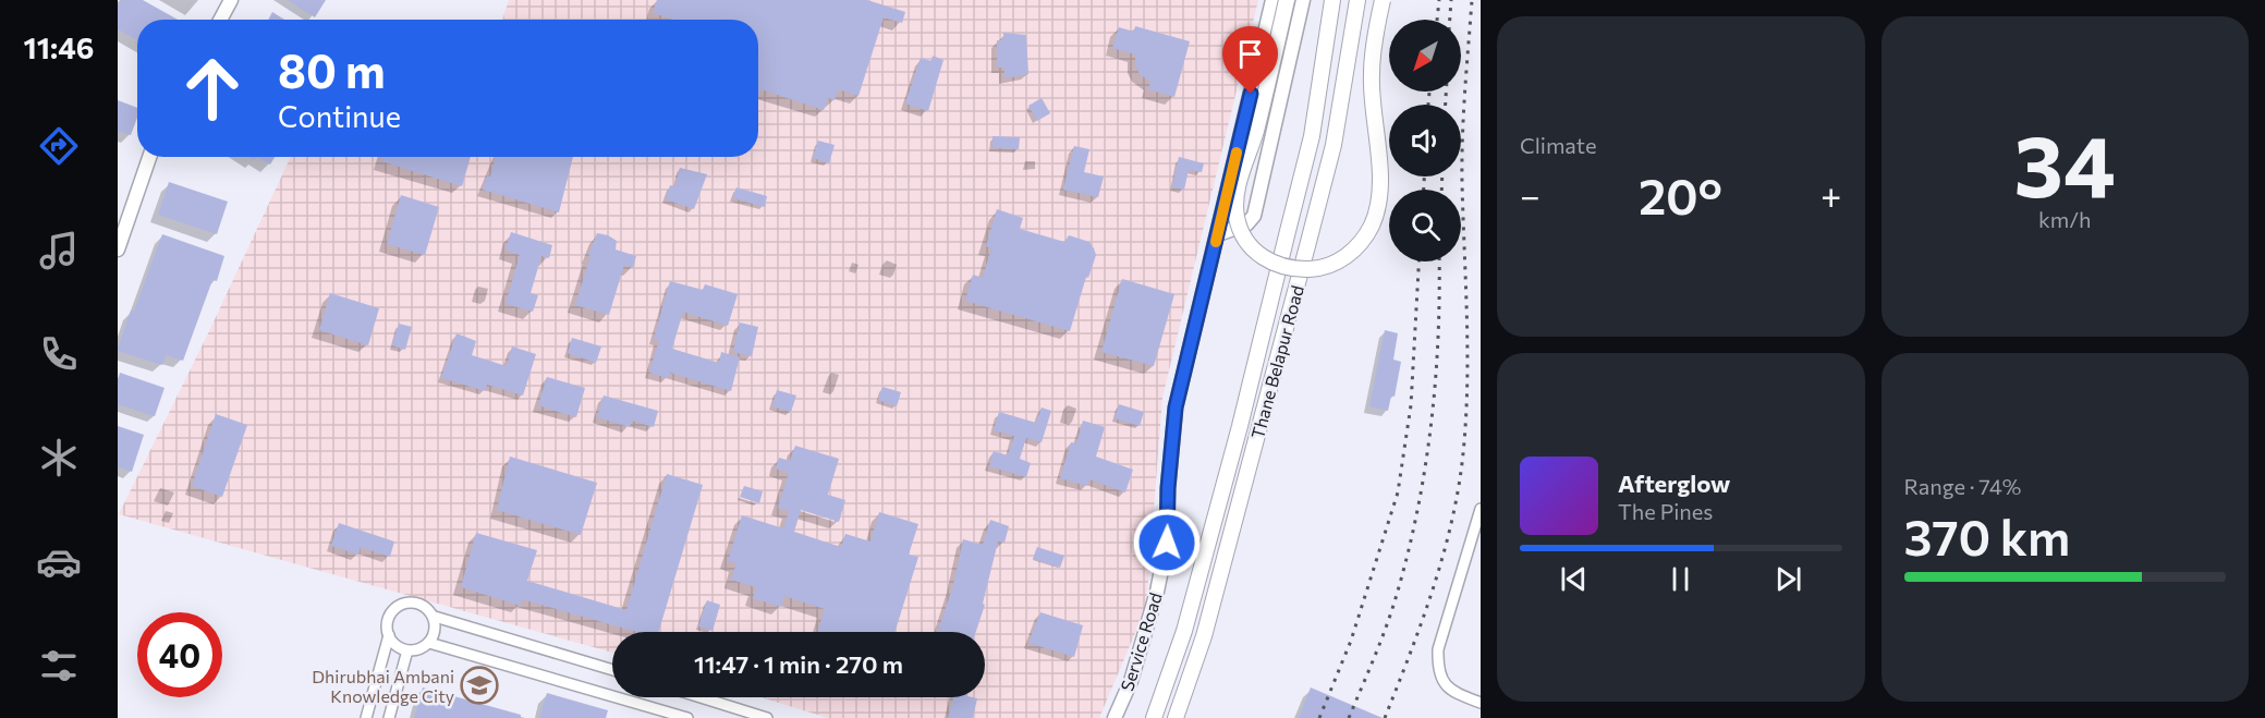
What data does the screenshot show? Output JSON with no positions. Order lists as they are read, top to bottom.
{
  "streets": {
    "main road": ["Thane Belapur Road"],
    "street": ["Service Road"]
  },
  "places": {
    "school or university": ["Dhirubhai Ambani Knowledge City"]
  },
  "north": "bottom left",
  "page": {
    "tabs": "11:46",
    "tile": [
      "Climate",
      ["34", "km/h"],
      ["Range · 74%", "370 km"]
    ],
    "turn": ["80 m", "Continue"],
    "heat": ["−", "20°", "+"],
    "song": ["Afterglow", "The Pines"],
    "limit": "40",
    "trip": "11:47 · 1 min · 270 m"
  }
}
